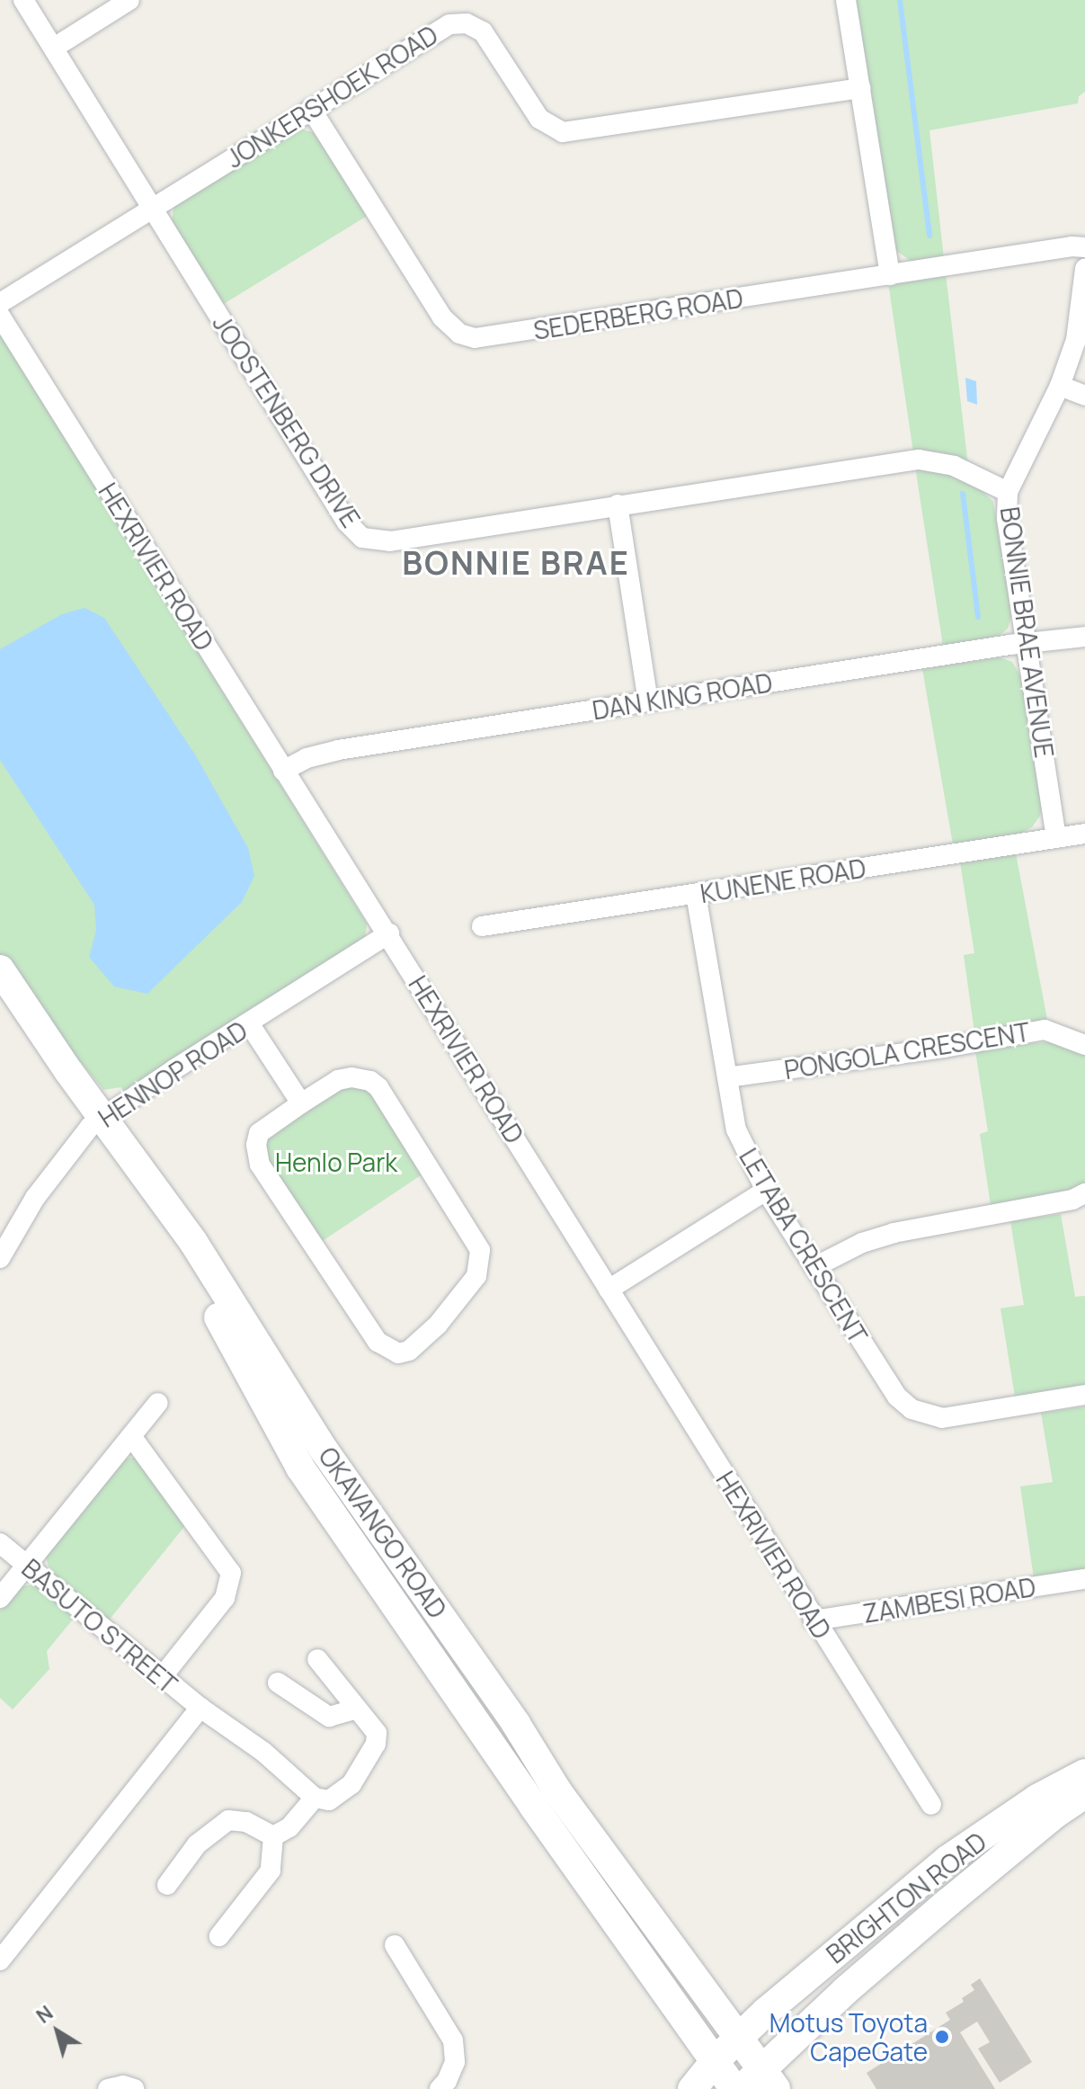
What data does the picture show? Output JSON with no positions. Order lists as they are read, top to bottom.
{
  "streets": {
    "main road": ["OKAVANGO ROAD", "BRIGHTON ROAD"],
    "street": [
      "JONKERSHOEK ROAD",
      "SEDERBERG ROAD",
      "JOOSTENBERG DRIVE",
      "HEXRIVIER ROAD",
      "BONNIE BRAE AVENUE",
      "DAN KING ROAD",
      "KUNENE ROAD",
      "PONGOLA CRESCENT",
      "HENNOP ROAD",
      "LETABA CRESCENT",
      "ZAMBESI ROAD",
      "BASUTO STREET"
    ]
  },
  "crossings": [
    ["JONKERSHOEK ROAD", "SEDERBERG ROAD"],
    ["JONKERSHOEK ROAD", "JOOSTENBERG DRIVE"],
    ["JOOSTENBERG DRIVE", "BONNIE BRAE AVENUE"],
    ["HEXRIVIER ROAD", "DAN KING ROAD"],
    ["HEXRIVIER ROAD", "HENNOP ROAD"],
    ["HEXRIVIER ROAD", "ZAMBESI ROAD"],
    ["BONNIE BRAE AVENUE", "DAN KING ROAD"],
    ["BONNIE BRAE AVENUE", "KUNENE ROAD"],
    ["KUNENE ROAD", "LETABA CRESCENT"],
    ["PONGOLA CRESCENT", "LETABA CRESCENT"],
    ["HENNOP ROAD", "OKAVANGO ROAD"],
    ["OKAVANGO ROAD", "BRIGHTON ROAD"]
  ],
  "districts": ["BONNIE BRAE"],
  "parks": ["Henlo Park"],
  "places": ["Motus Toyota CapeGate"],
  "north": "top left"
}
